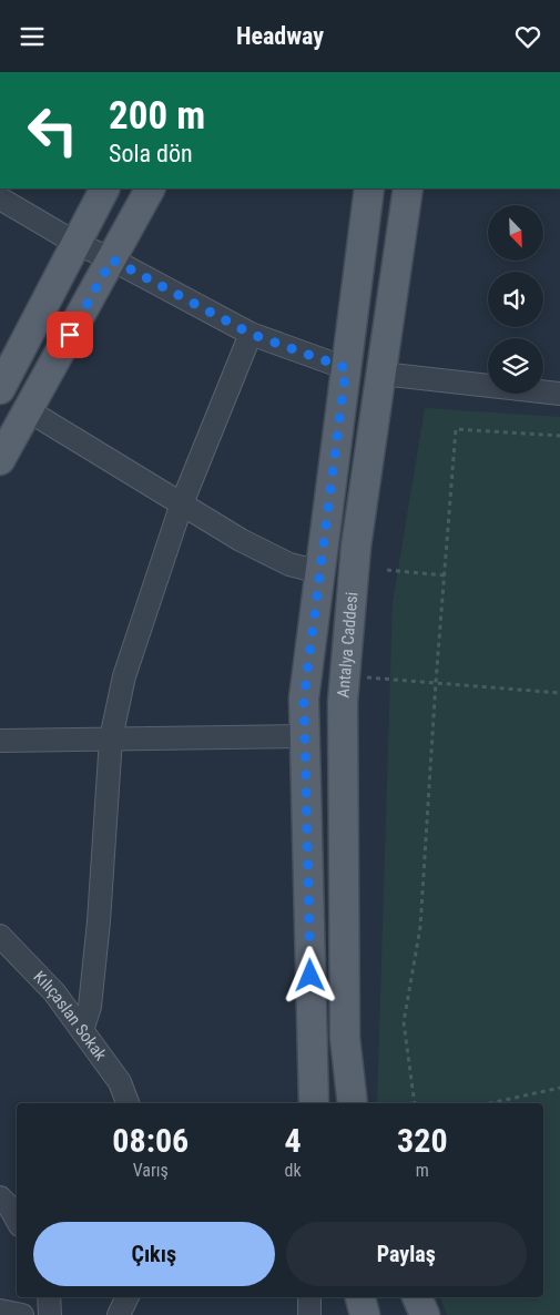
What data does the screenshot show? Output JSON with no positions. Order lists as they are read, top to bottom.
{
  "streets": {
    "main road": ["Antalya Caddesi"],
    "street": ["Kılıçaslan Sokak"]
  },
  "north": "bottom right",
  "page": {
    "header": "Headway",
    "turn": ["200 m", "Sola dön"],
    "eta": [
      "08:06",
      "Varış",
      "4",
      "dk",
      "320",
      "m"
    ],
    "buttons": ["Çıkış", "Paylaş"]
  }
}
